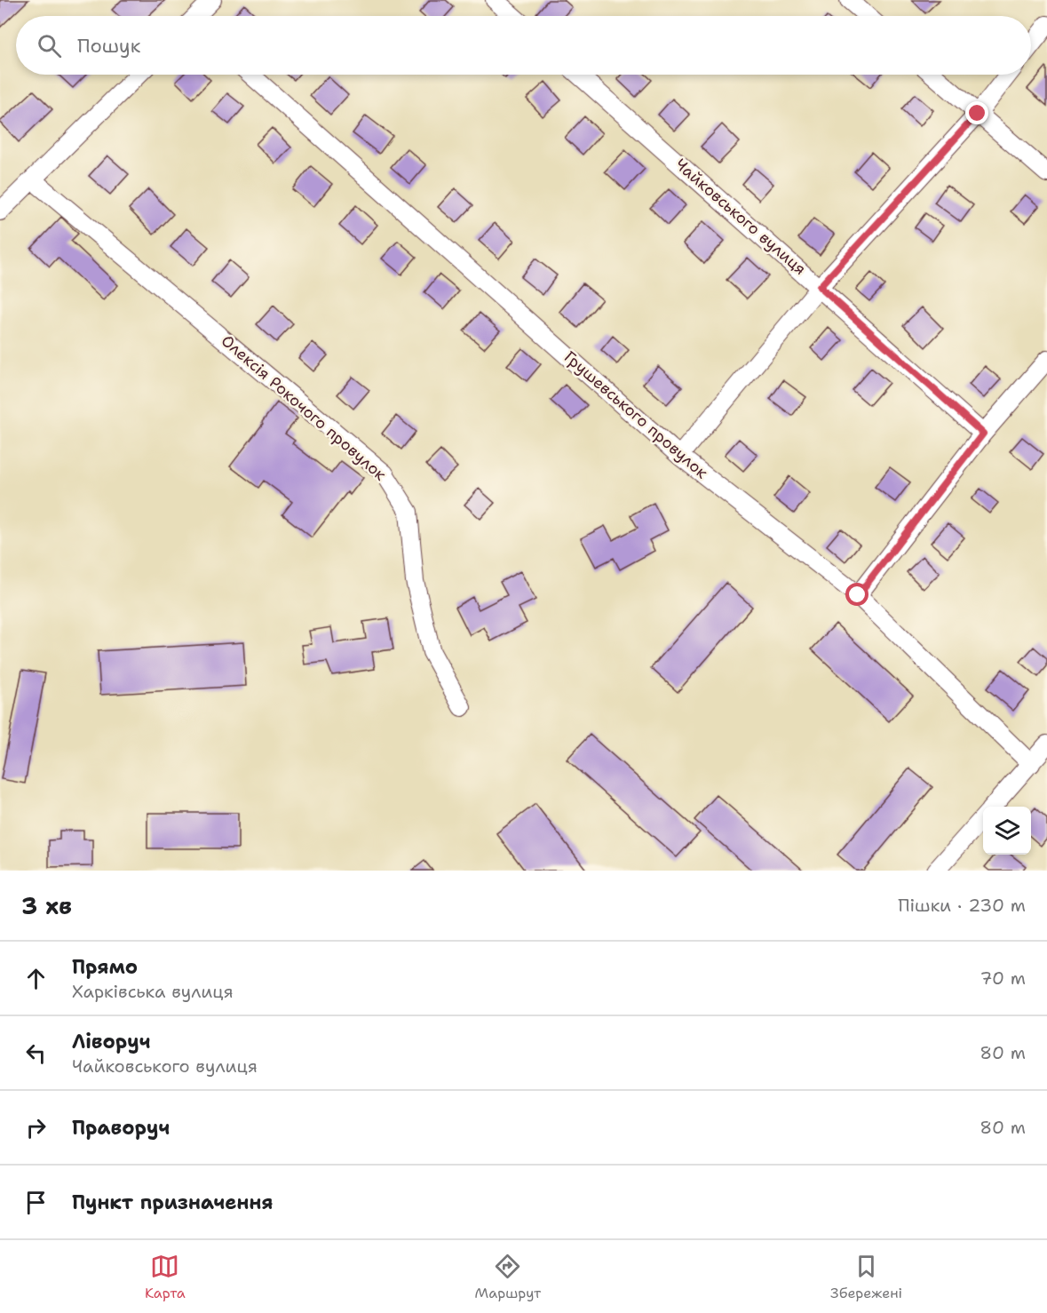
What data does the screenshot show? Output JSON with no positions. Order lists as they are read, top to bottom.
{
  "streets": {
    "street": ["Чайковського вулиця", "Олексія Рокочого провулок", "Грушевського провулок"]
  },
  "page": {
    "search": "Пошук",
    "heading": ["3 хв", "Пішки · 230 m"],
    "list": [
      ["Прямо", "Харківська вулиця", "70 m"],
      ["Ліворуч", "Чайковського вулиця", "80 m"],
      ["Праворуч", "80 m"],
      "Пункт призначення"
    ],
    "nav": ["Карта", "Маршрут", "Збережені"]
  }
}
